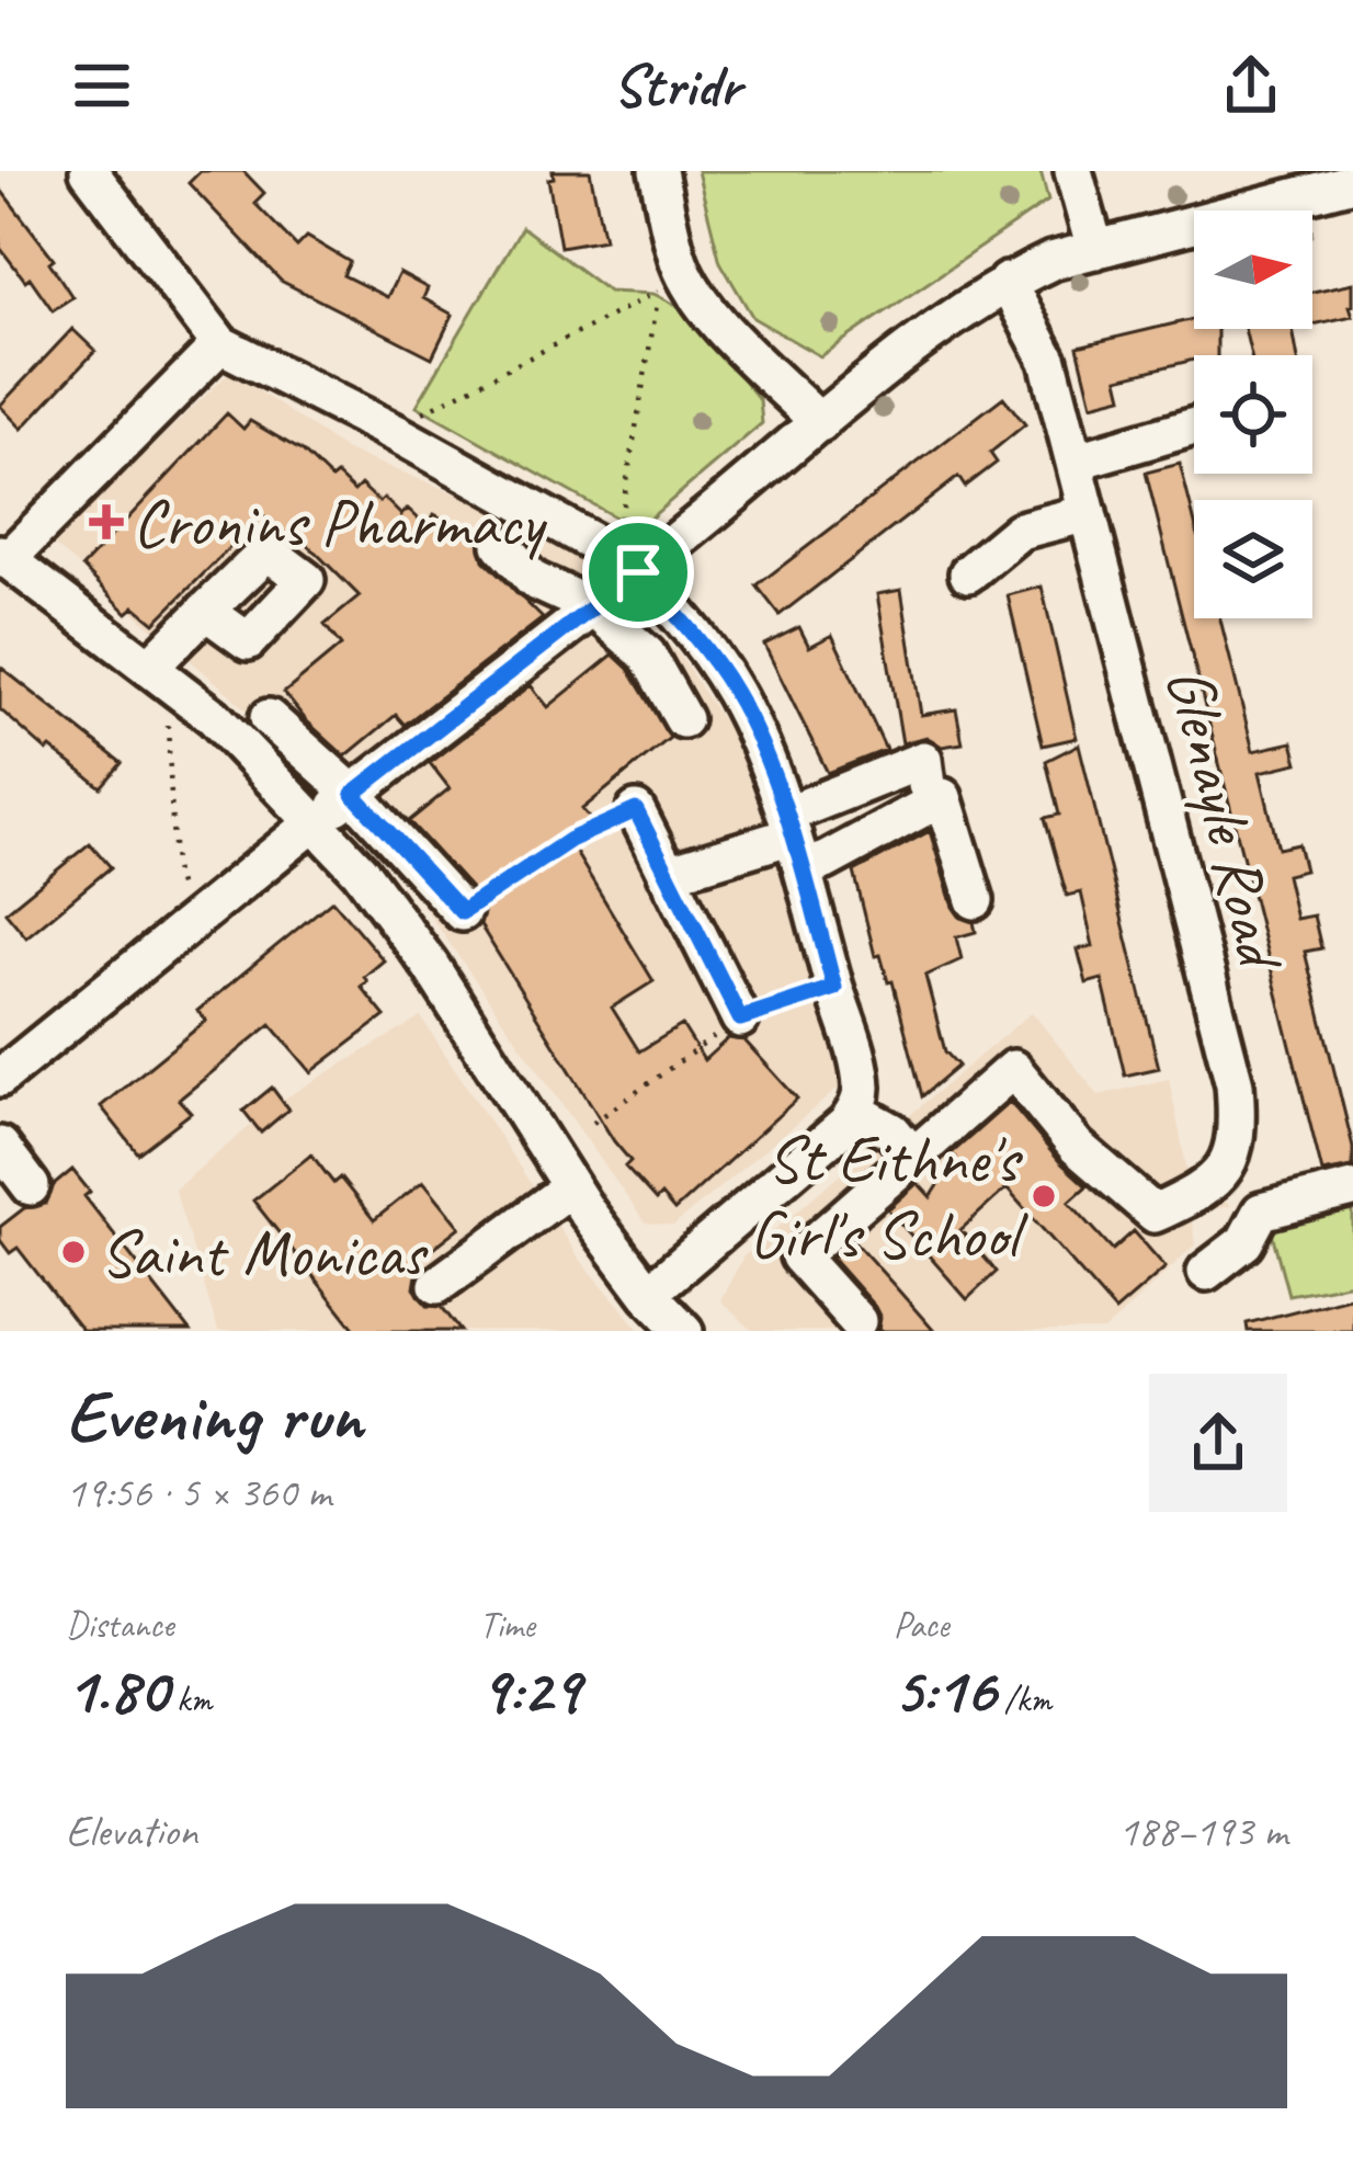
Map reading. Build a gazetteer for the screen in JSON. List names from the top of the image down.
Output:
{
  "streets": {
    "street": ["Glenayle Road"]
  },
  "places": {
    "health": ["Cronins Pharmacy"],
    "other": ["St Eithne's Girl's School", "Saint Monicas"]
  },
  "north": "right",
  "page": {
    "header": "Stridr",
    "heading": ["Evening run", "19:56 · 5 × 360 m"],
    "stats": [
      ["Distance", "1.80 km"],
      ["Time", "9:29"],
      ["Pace", "5:16 /km"]
    ],
    "chart": ["Elevation", "188–193 m"]
  }
}
